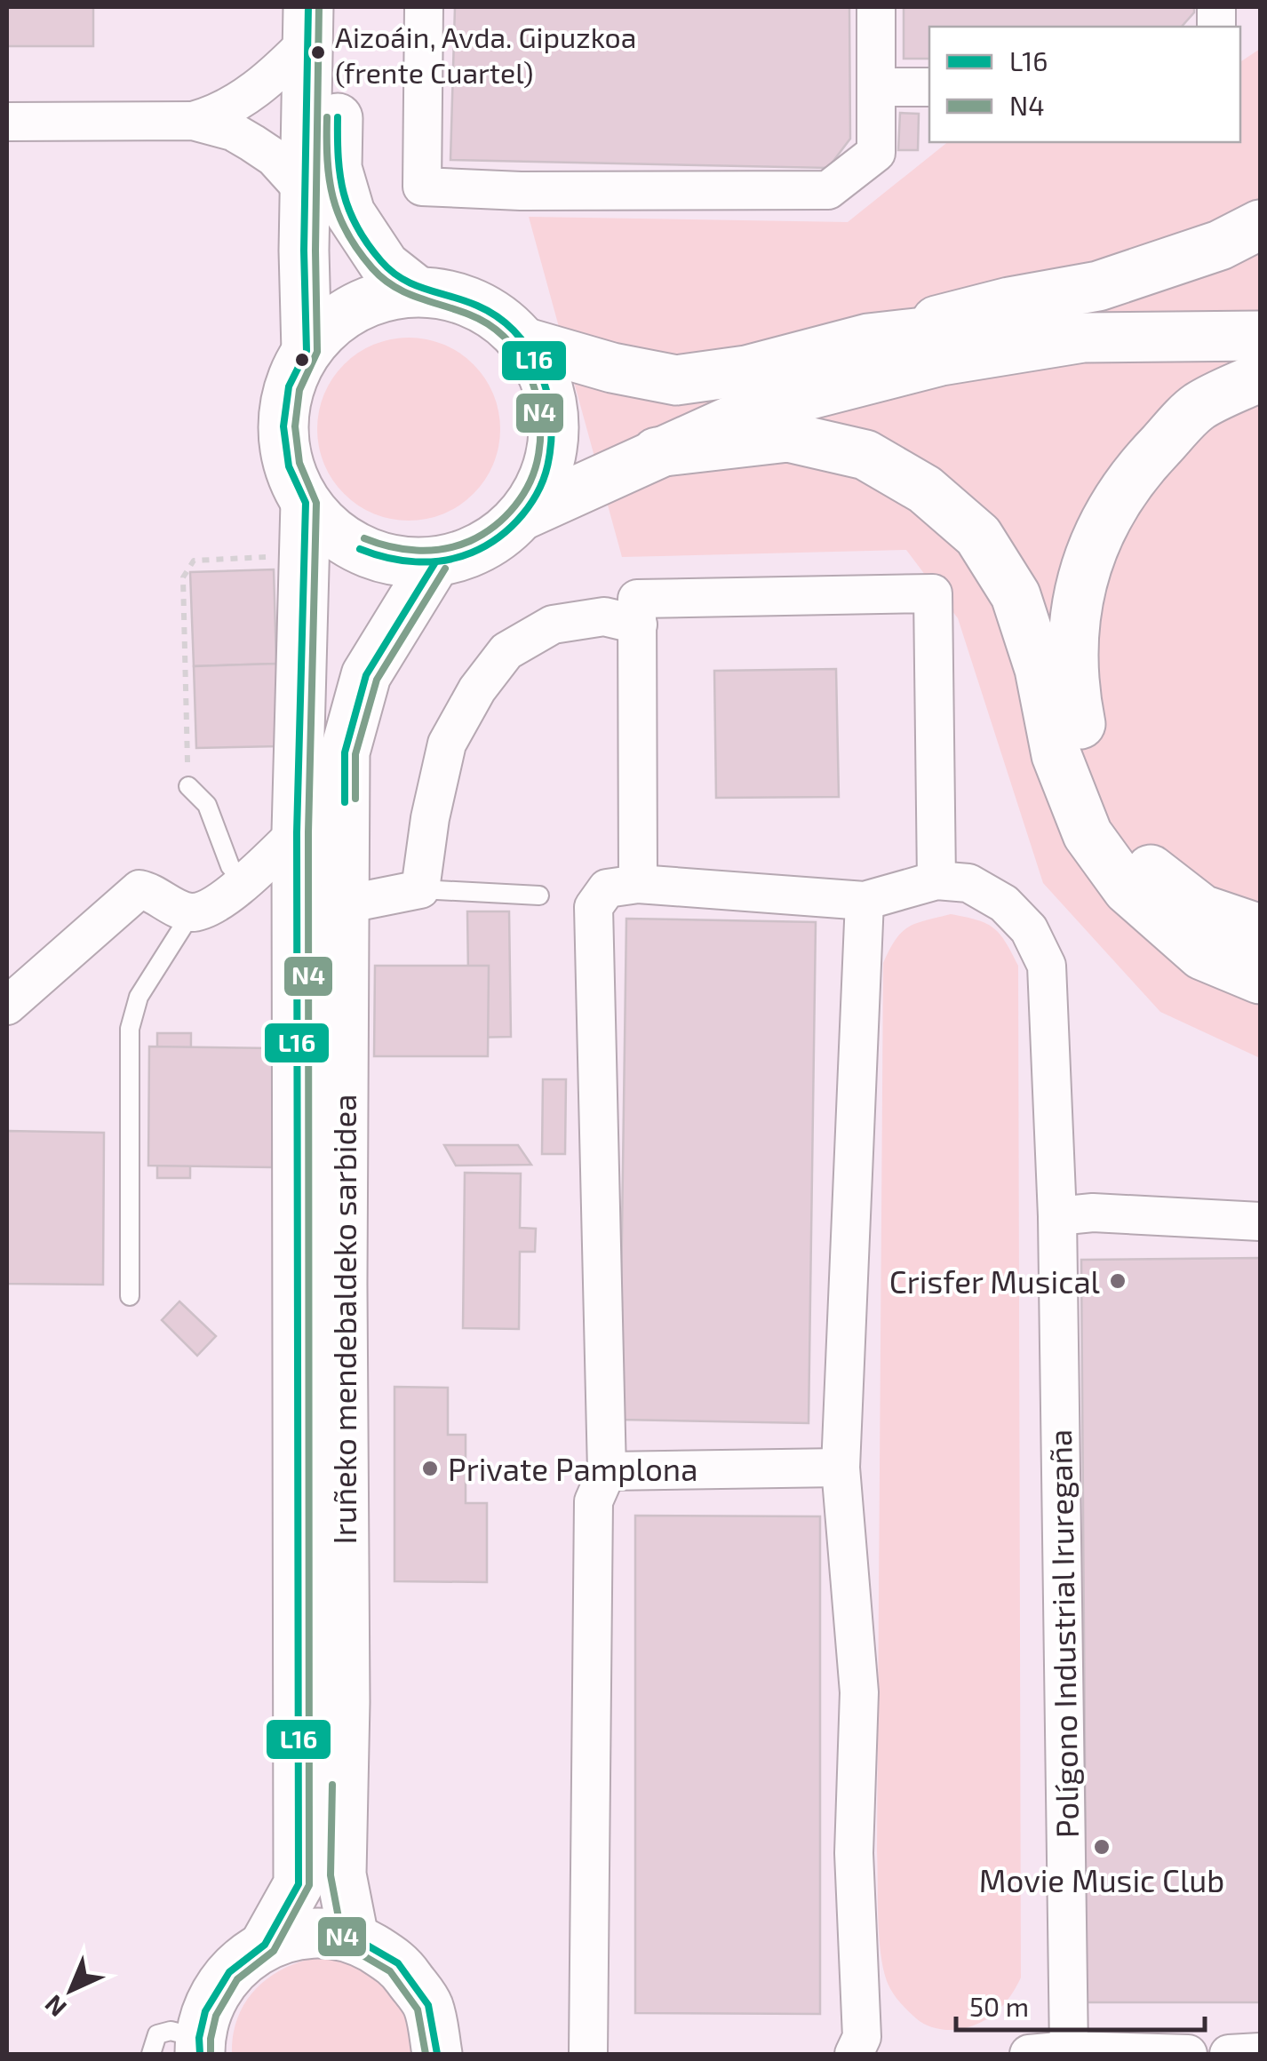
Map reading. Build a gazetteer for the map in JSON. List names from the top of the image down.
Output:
{
  "streets": {
    "main road": ["Iruñeko mendebaldeko sarbidea"],
    "street": ["Polígono Industrial Iruregaña"]
  },
  "places": [
    "Aizoáin, Avda. Gipuzkoa (frente Cuartel)",
    "Crisfer Musical",
    "Private Pamplona",
    "Movie Music Club"
  ],
  "lines": ["transit line L16", "transit line N4"],
  "legend": ["L16", "N4"],
  "scale_bar": "50 m",
  "north": "bottom left"
}
